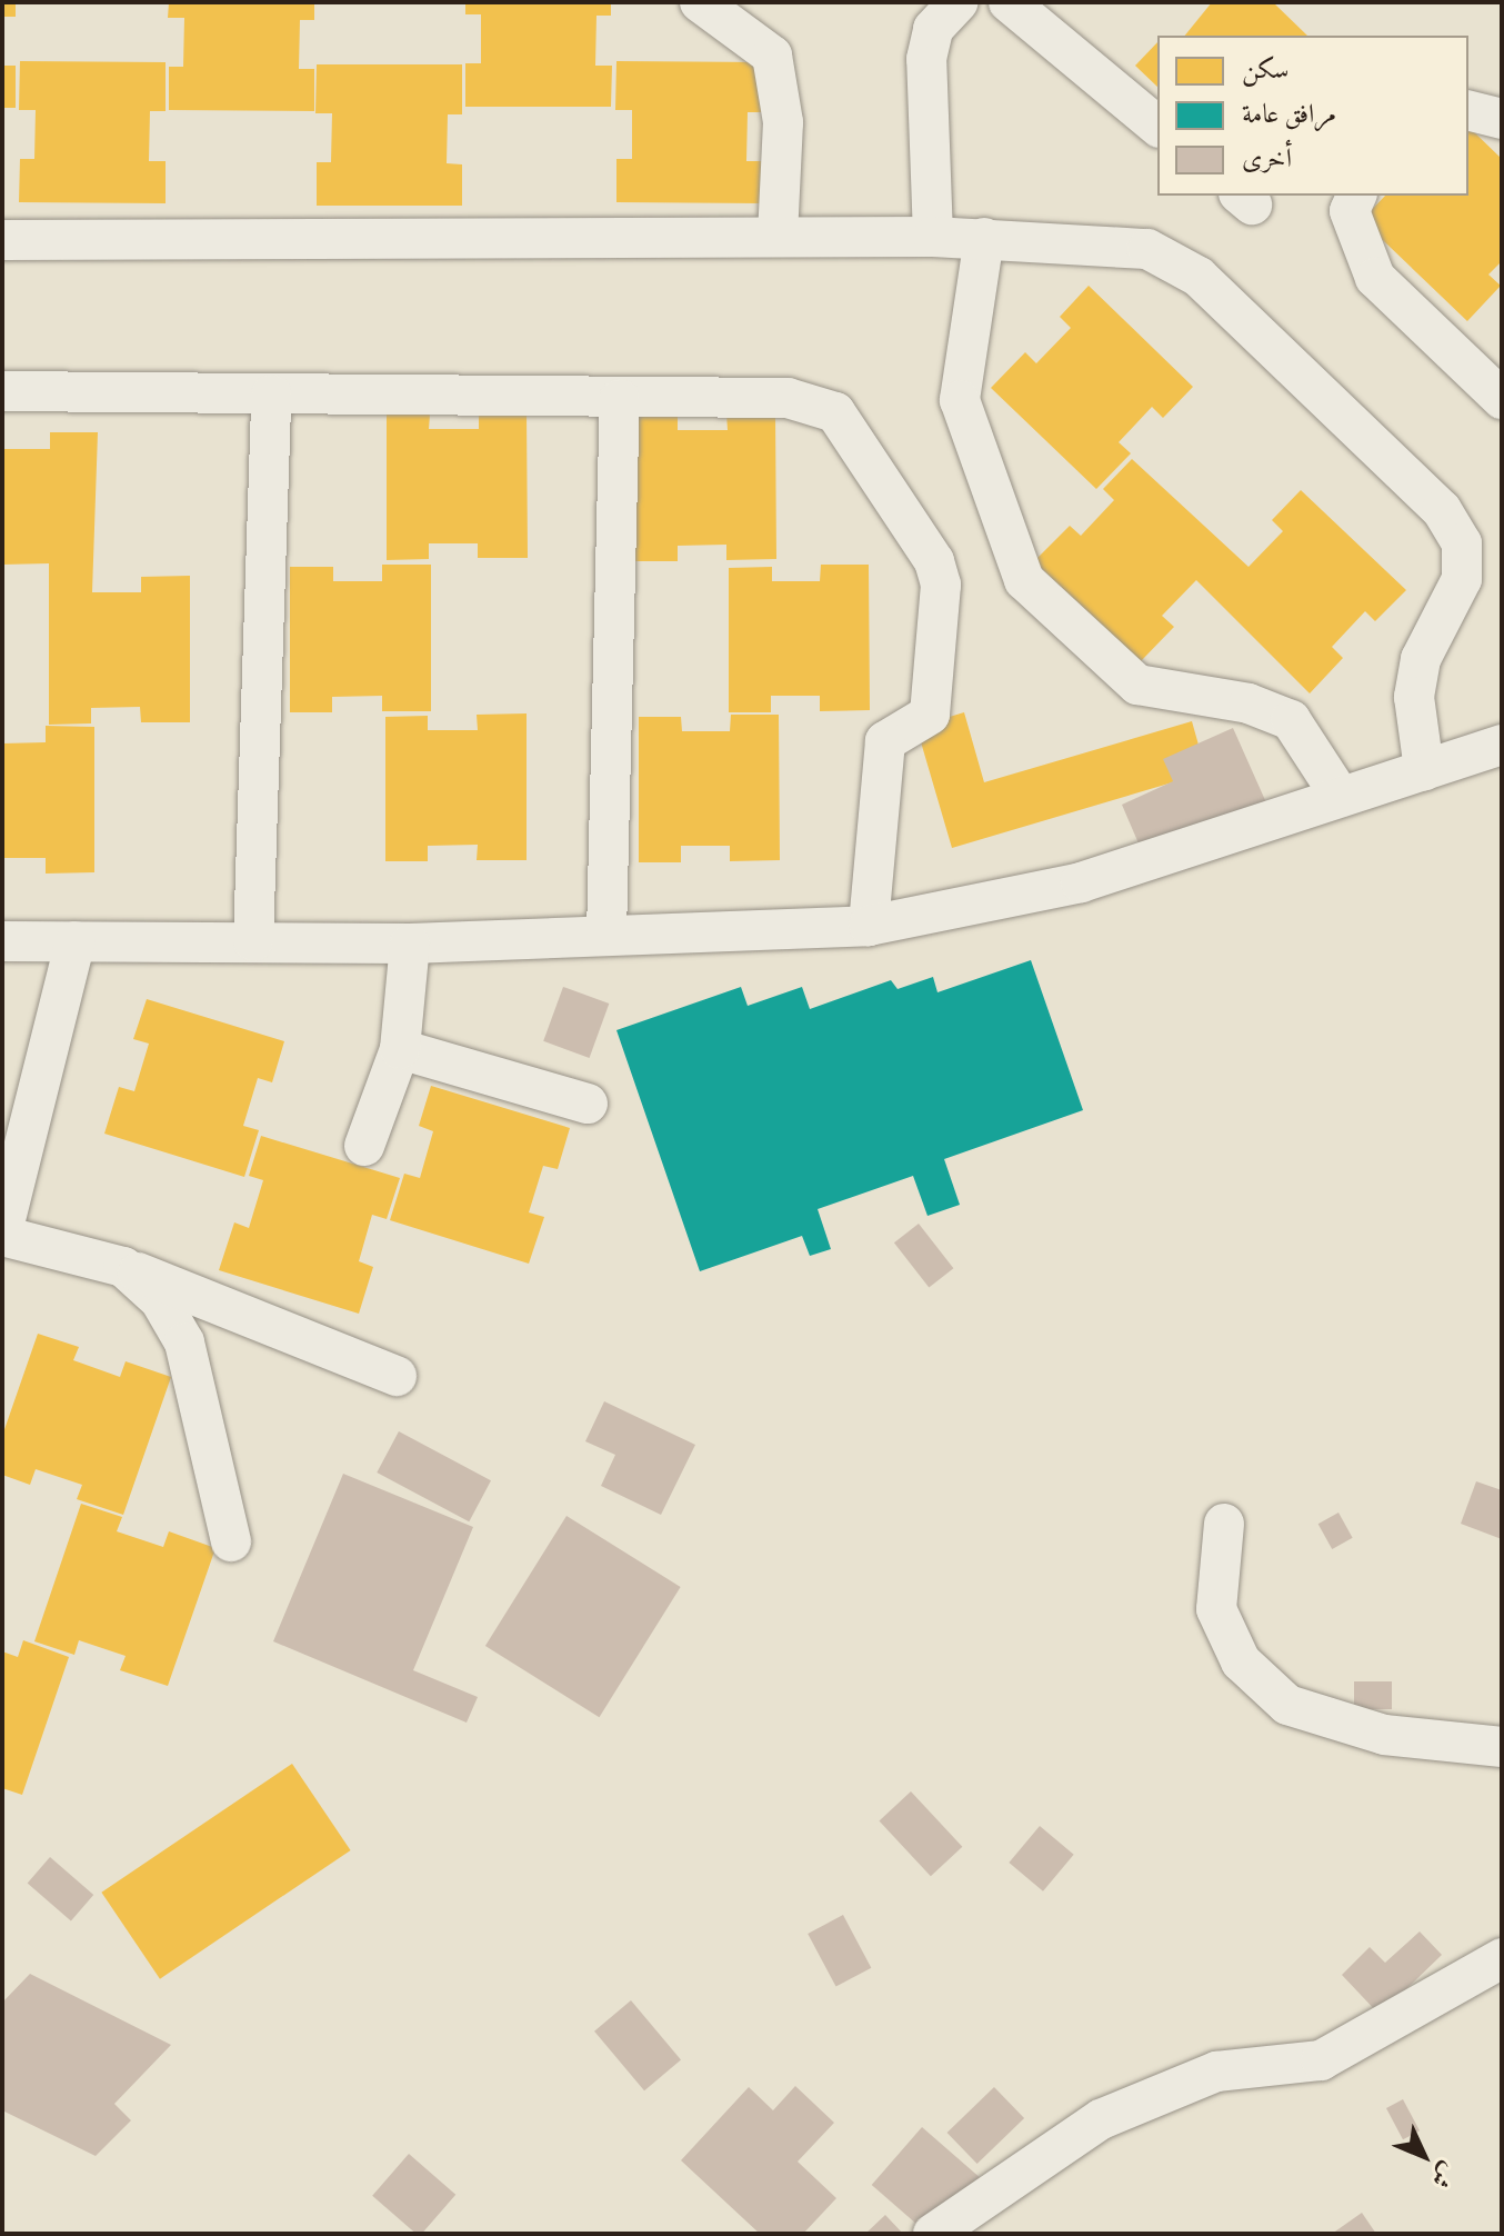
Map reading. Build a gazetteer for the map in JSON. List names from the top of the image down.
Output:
{
  "legend": ["سكن", "مرافق عامة", "أخرى"],
  "north": "bottom right"
}
